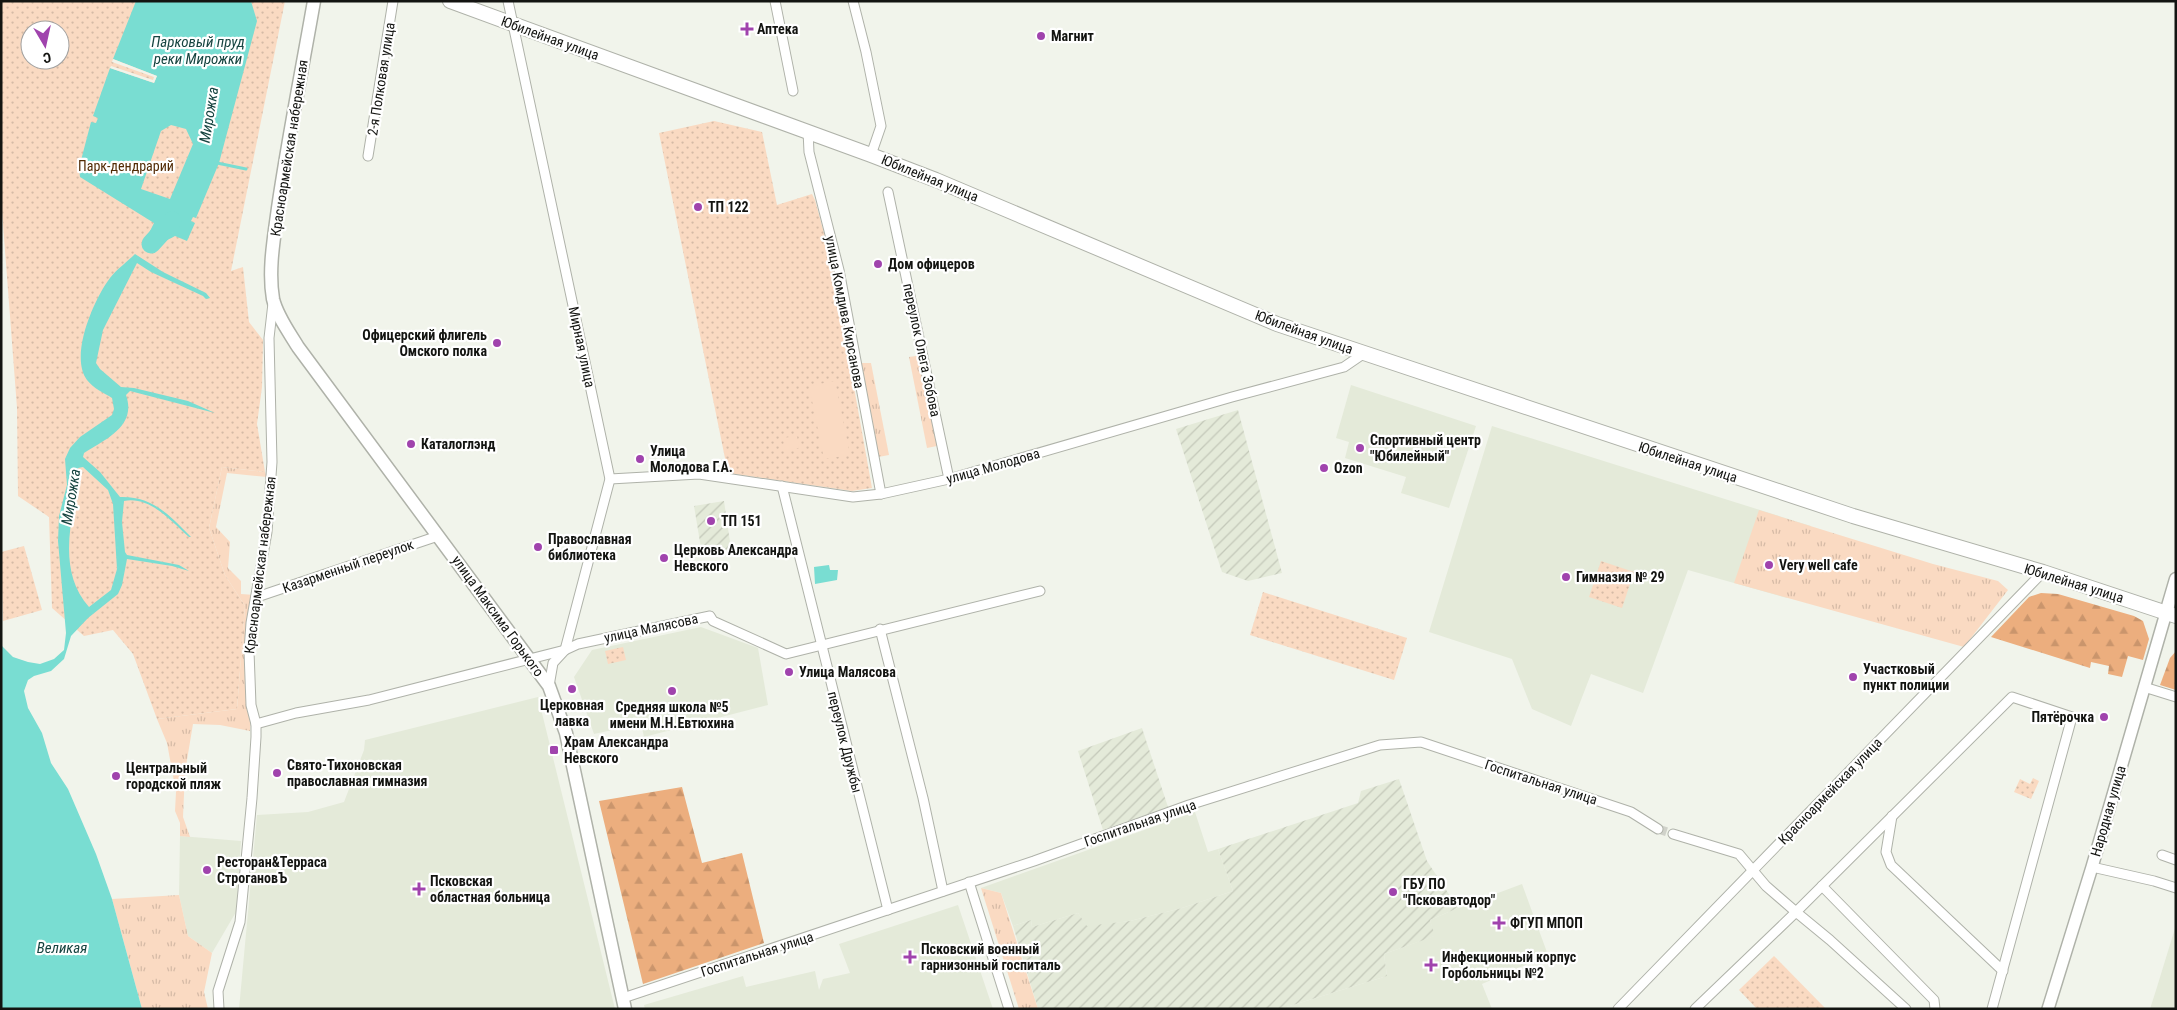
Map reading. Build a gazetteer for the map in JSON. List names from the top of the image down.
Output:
{
  "streets": {
    "main road": ["Юбилейная улица", "Красноармейская набережная", "улица Максима Горького"],
    "street": [
      "2-я Полковая улица",
      "улица Комдива Кирсанова",
      "Мирная улица",
      "переулок Олега Зобова",
      "улица Молодова",
      "Казарменный переулок",
      "улица Малясова",
      "переулок Дружбы",
      "Госпитальная улица",
      "Красноармейская улица",
      "Народная улица"
    ]
  },
  "crossings": [
    ["Юбилейная улица", "улица Комдива Кирсанова"],
    ["Юбилейная улица", "Мирная улица"],
    ["Юбилейная улица", "улица Молодова"],
    ["Юбилейная улица", "Красноармейская улица"],
    ["Юбилейная улица", "Народная улица"],
    ["Красноармейская набережная", "Казарменный переулок"],
    ["Красноармейская набережная", "улица Максима Горького"],
    ["Красноармейская набережная", "улица Малясова"],
    ["улица Комдива Кирсанова", "улица Молодова"],
    ["Мирная улица", "улица Молодова"],
    ["Мирная улица", "улица Максима Горького"],
    ["Мирная улица", "улица Малясова"],
    ["переулок Олега Зобова", "улица Молодова"],
    ["улица Молодова", "переулок Дружбы"],
    ["Казарменный переулок", "улица Максима Горького"],
    ["улица Максима Горького", "улица Малясова"],
    ["улица Максима Горького", "Госпитальная улица"],
    ["улица Малясова", "переулок Дружбы"],
    ["переулок Дружбы", "Госпитальная улица"]
  ],
  "water": ["Парковый пруд реки Мирожки", "Мирожка", "Великая"],
  "parks": ["Парк-дендрарий"],
  "places": {
    "health": [
      "Аптека",
      "Псковская областная больница",
      "ФГУП МПОП",
      "Псковский военный гарнизонный госпиталь",
      "Инфекционный корпус Горбольницы №2"
    ],
    "other": [
      "Магнит",
      "ТП 122",
      "Дом офицеров",
      "Офицерский флигель Омского полка",
      "Каталоглэнд",
      "Спортивный центр \"Юбилейный\"",
      "Улица Молодова Г.А.",
      "Ozon",
      "ТП 151",
      "Православная библиотека",
      "Церковь Александра Невского",
      "Very well cafe",
      "Гимназия № 29",
      "Улица Малясова",
      "Участковый пункт полиции",
      "Церковная лавка",
      "Средняя школа №5 имени М.Н.Евтюхина",
      "Пятёрочка",
      "Свято-Тихоновская православная гимназия",
      "Центральный городской пляж",
      "Ресторан&Терраса СтрогановЪ",
      "ГБУ ПО \"Псковавтодор\""
    ],
    "transit": ["Храм Александра Невского"]
  },
  "north": "bottom"
}
